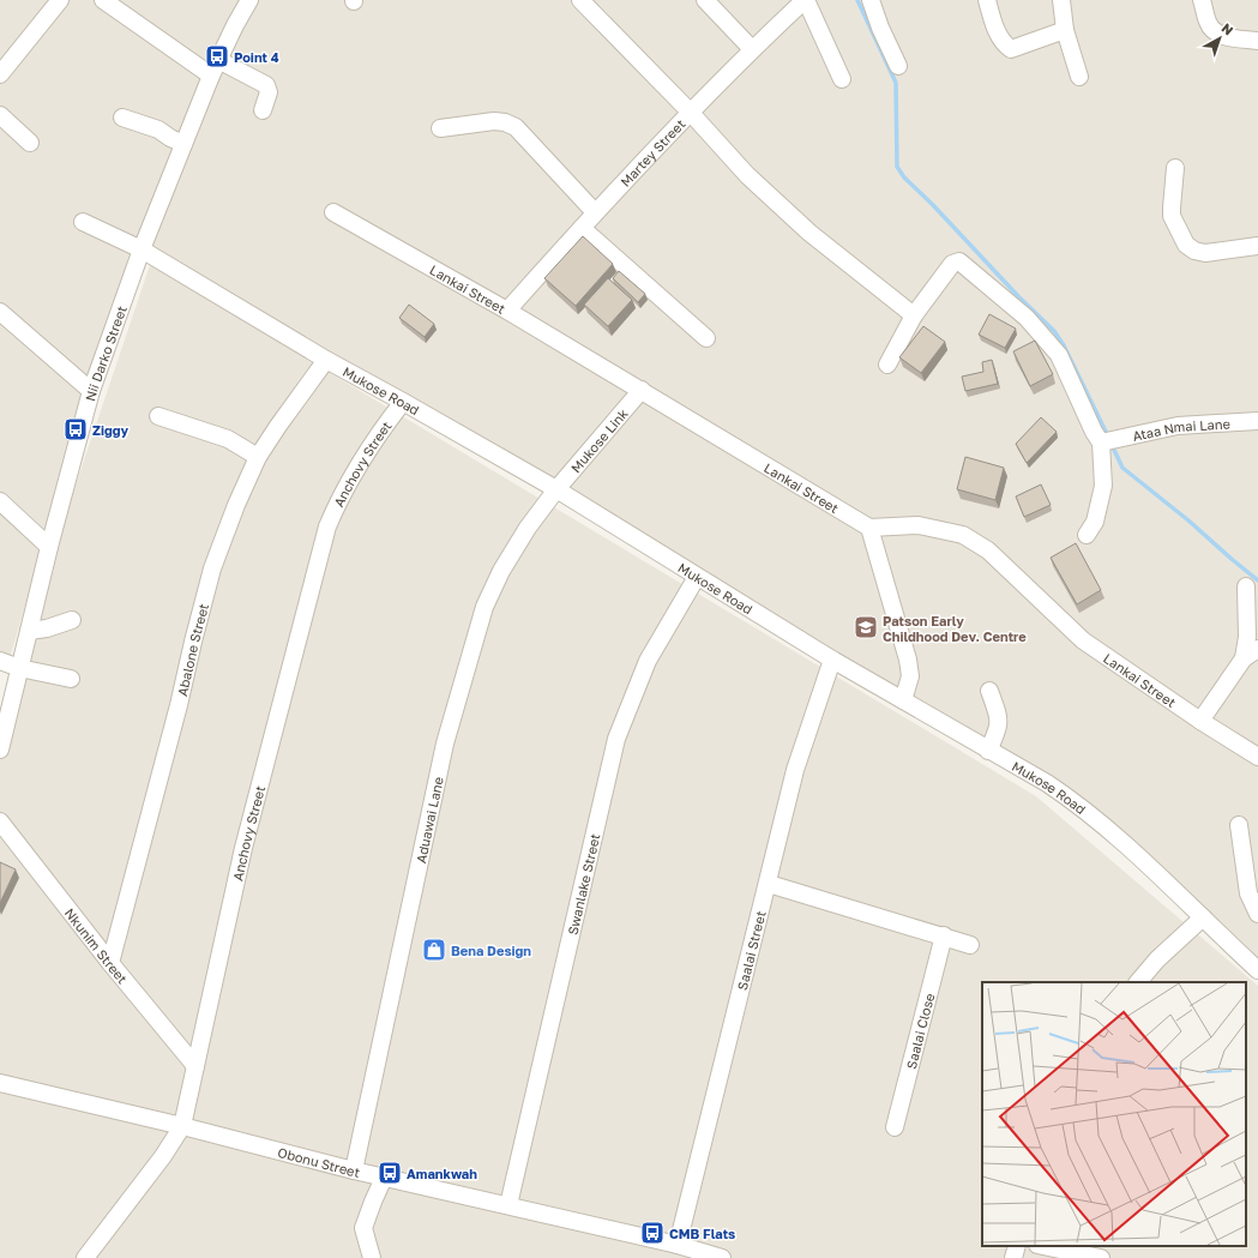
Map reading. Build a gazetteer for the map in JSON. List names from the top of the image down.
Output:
{
  "streets": {
    "street": [
      "Martey Street",
      "Lankai Street",
      "Nii Darko Street",
      "Mukose Road",
      "Ataa Nmai Lane",
      "Mukose Link",
      "Anchovy Street",
      "Abalone Street",
      "Aduawai Lane",
      "Swanlake Street",
      "Nkunim Street",
      "Saalai Street",
      "Saalai Close",
      "Obonu Street"
    ]
  },
  "crossings": [
    ["Martey Street", "Lankai Street"],
    ["Lankai Street", "Mukose Link"],
    ["Nii Darko Street", "Mukose Road"],
    ["Mukose Road", "Mukose Link"],
    ["Mukose Road", "Anchovy Street"],
    ["Mukose Road", "Abalone Street"],
    ["Mukose Road", "Aduawai Lane"],
    ["Mukose Road", "Swanlake Street"],
    ["Mukose Road", "Saalai Street"],
    ["Mukose Link", "Aduawai Lane"],
    ["Anchovy Street", "Nkunim Street"],
    ["Anchovy Street", "Obonu Street"],
    ["Abalone Street", "Nkunim Street"],
    ["Aduawai Lane", "Obonu Street"],
    ["Swanlake Street", "Obonu Street"],
    ["Saalai Street", "Obonu Street"]
  ],
  "places": {
    "bus stop": [
      "Point 4",
      "Ziggy",
      "Amankwah",
      "CMB Flats"
    ],
    "school or university": ["Patson Early Childhood Dev. Centre"],
    "shop": ["Bena Design"]
  },
  "north": "top right"
}
